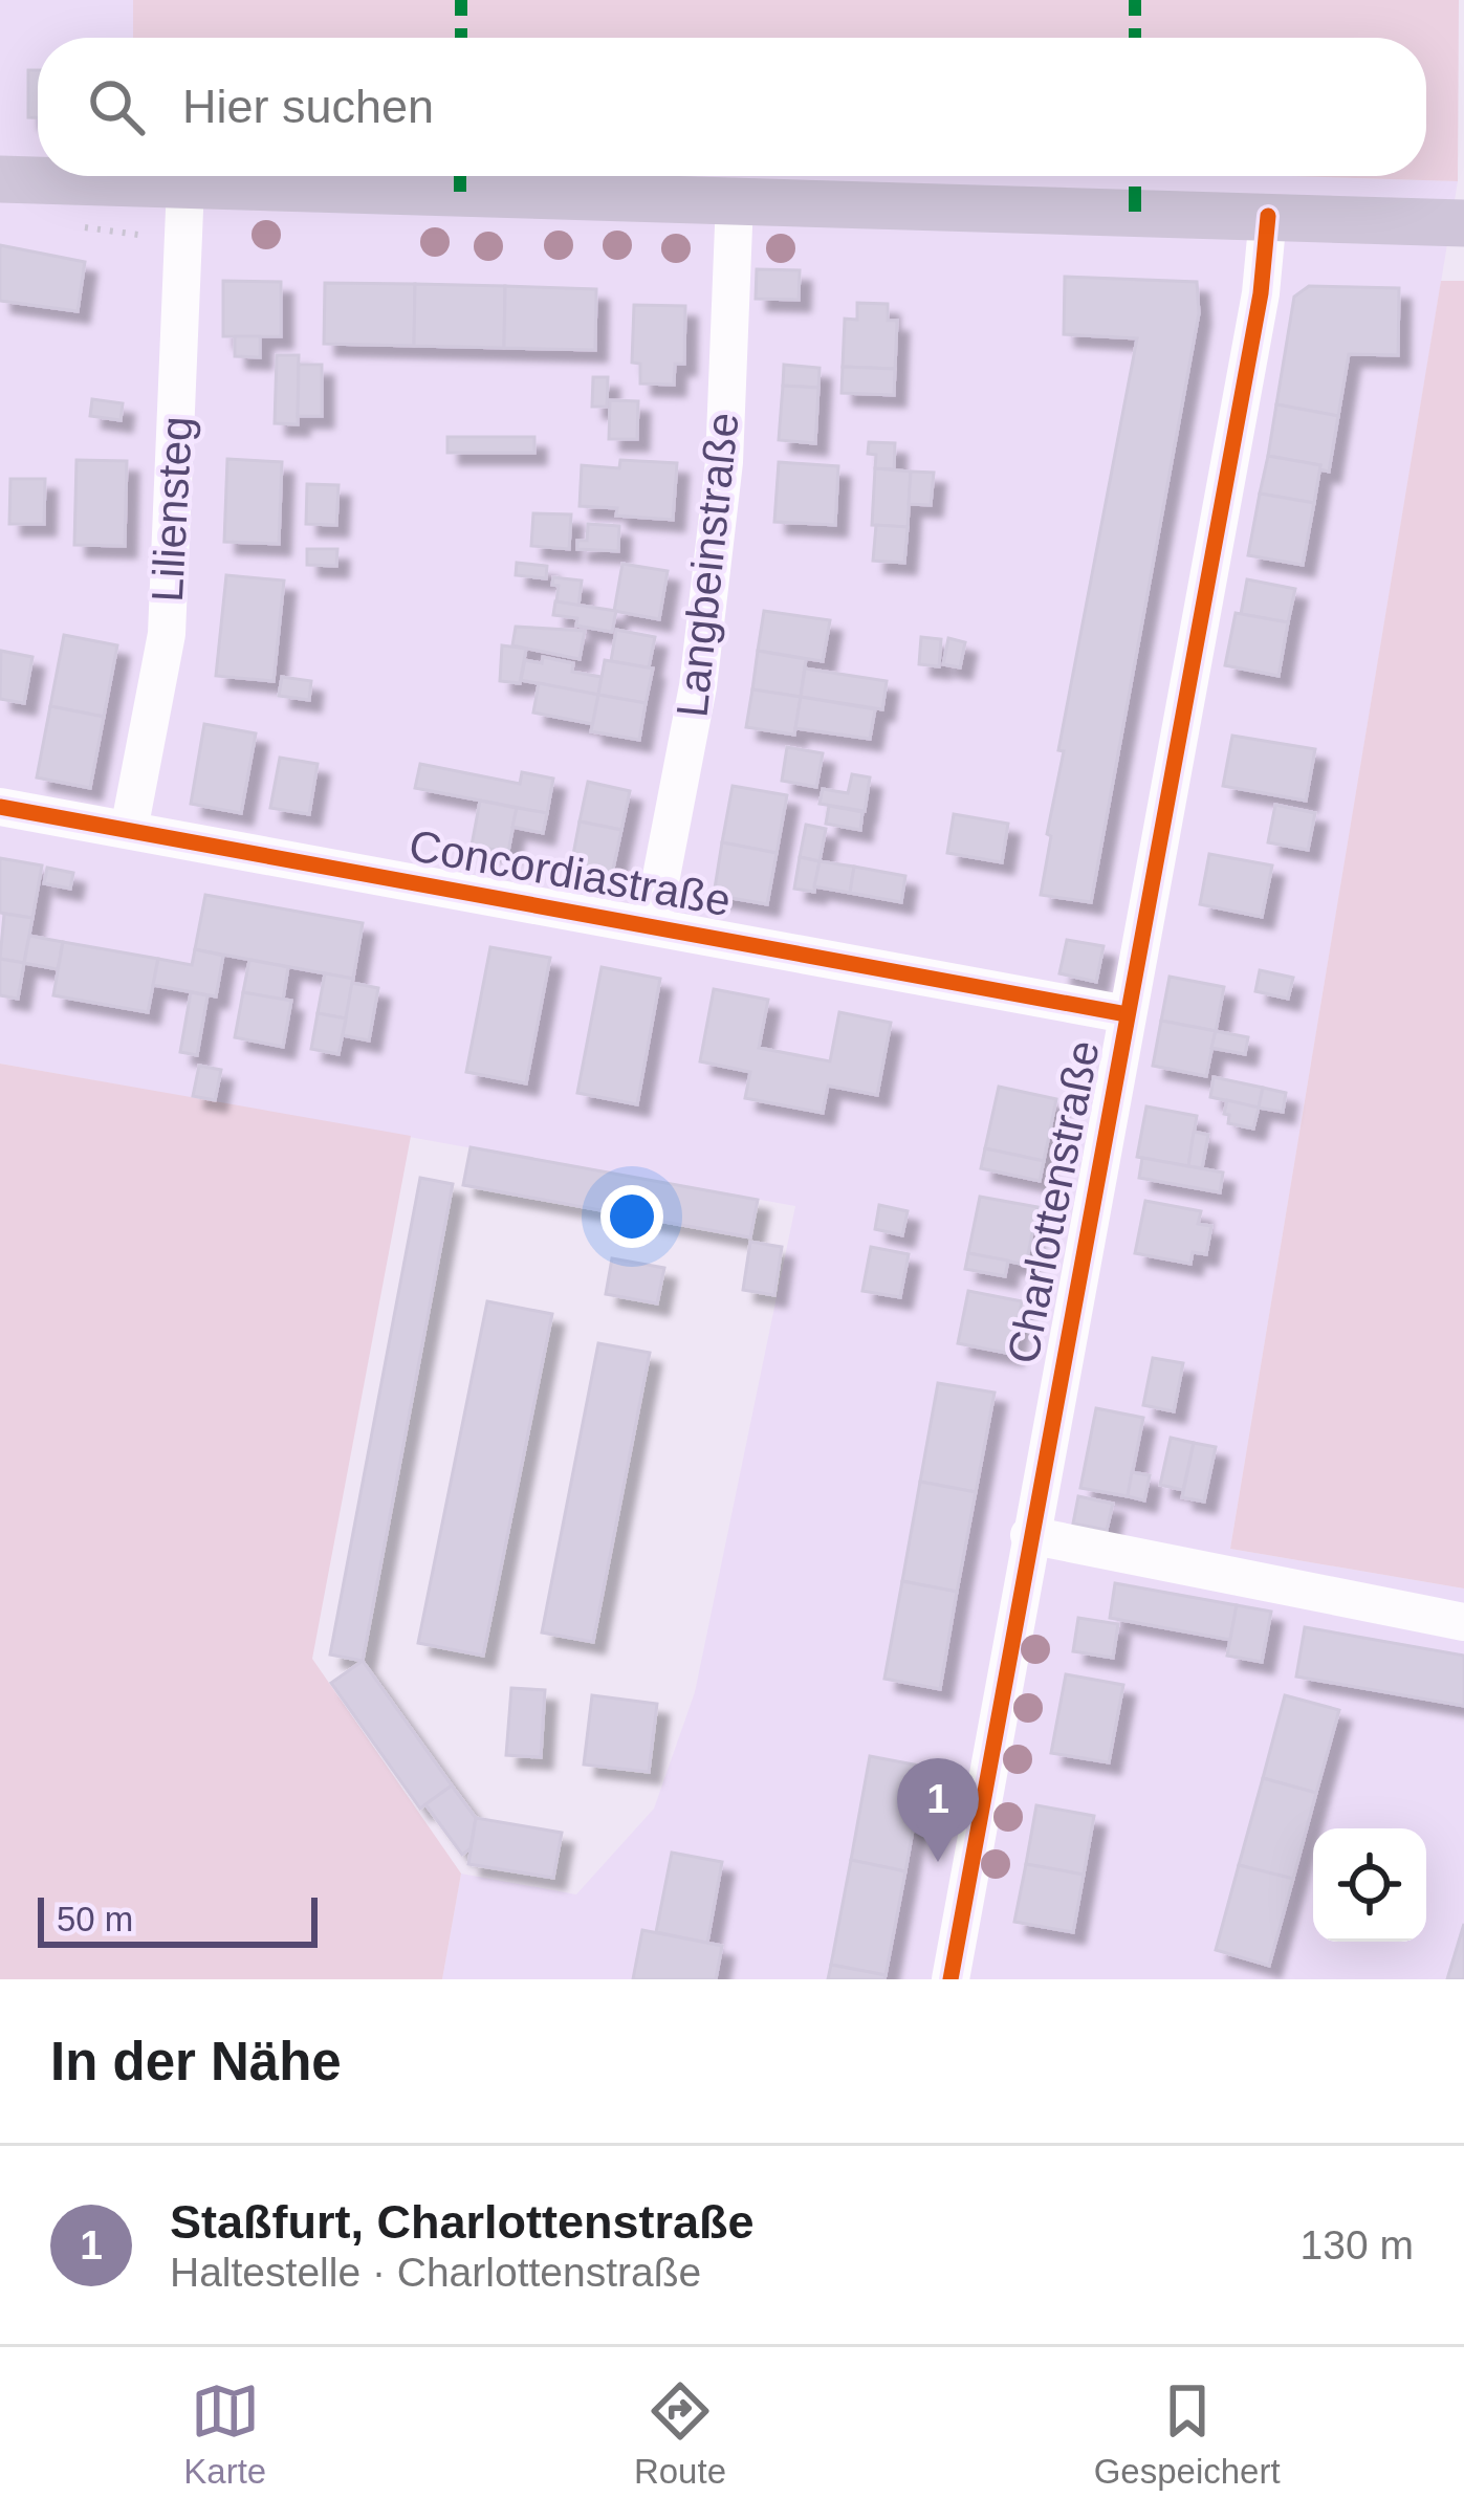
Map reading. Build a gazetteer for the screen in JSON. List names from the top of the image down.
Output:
{
  "streets": {
    "street": [
      "Liliensteg",
      "Langbeinstraße",
      "Concordiastraße",
      "Charlottenstraße"
    ]
  },
  "crossings": [
    ["Liliensteg", "Concordiastraße"],
    ["Langbeinstraße", "Concordiastraße"],
    ["Concordiastraße", "Charlottenstraße"]
  ],
  "scale_bar": "50 m",
  "page": {
    "search": "Hier suchen",
    "pins": "1",
    "scale": "50 m",
    "heading": "In der Nähe",
    "list": [
      {
        "mark": "1",
        "name": "Staßfurt, Charlottenstraße",
        "note": "Haltestelle · Charlottenstraße",
        "value": "130 m"
      }
    ],
    "nav": ["Karte", "Route", "Gespeichert"]
  }
}
